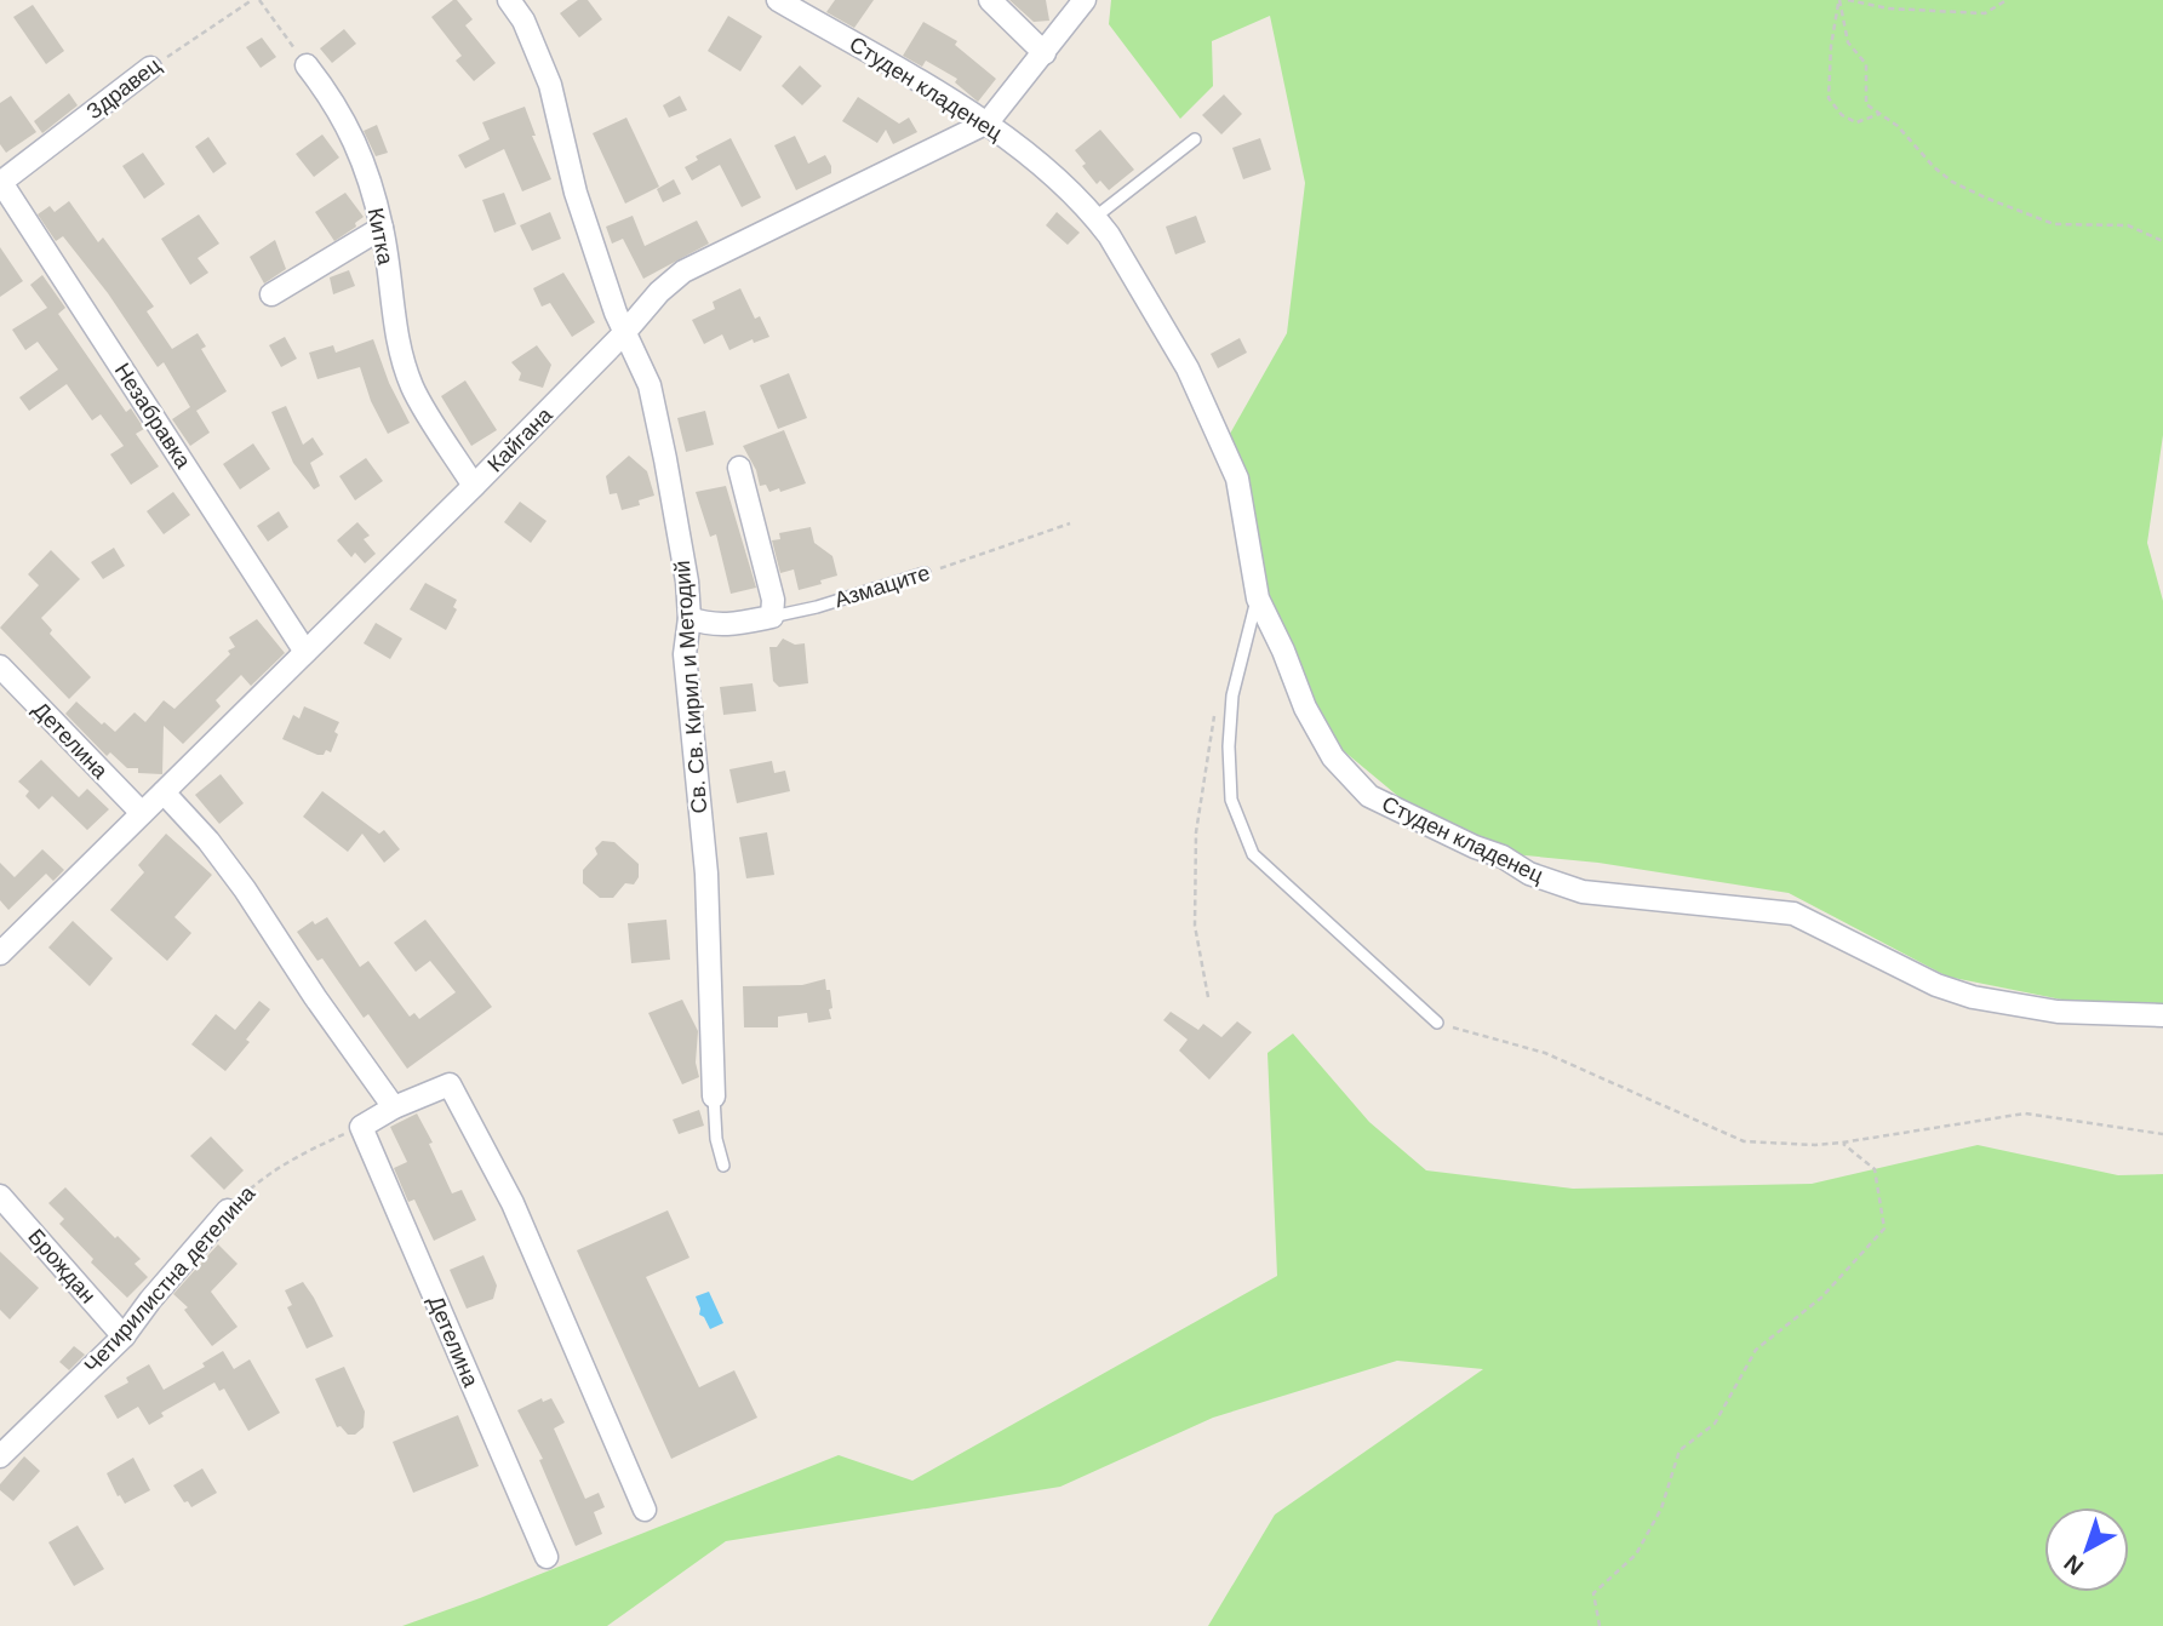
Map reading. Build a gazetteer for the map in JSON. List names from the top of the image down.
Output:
{
  "streets": {
    "street": [
      "Здравец",
      "Студен кладенец",
      "Китка",
      "Незабравка",
      "Кайгана",
      "Азмаците",
      "Св. Св. Кирил и Методий",
      "Детелина",
      "Брождан",
      "Четирилистна детелина"
    ]
  },
  "crossings": [
    ["Здравец", "Незабравка"],
    ["Студен кладенец", "Кайгана"],
    ["Китка", "Кайгана"],
    ["Незабравка", "Кайгана"],
    ["Кайгана", "Св. Св. Кирил и Методий"],
    ["Кайгана", "Детелина"],
    ["Азмаците", "Св. Св. Кирил и Методий"],
    ["Детелина", "Четирилистна детелина"],
    ["Брождан", "Четирилистна детелина"]
  ],
  "north": "bottom left"
}
